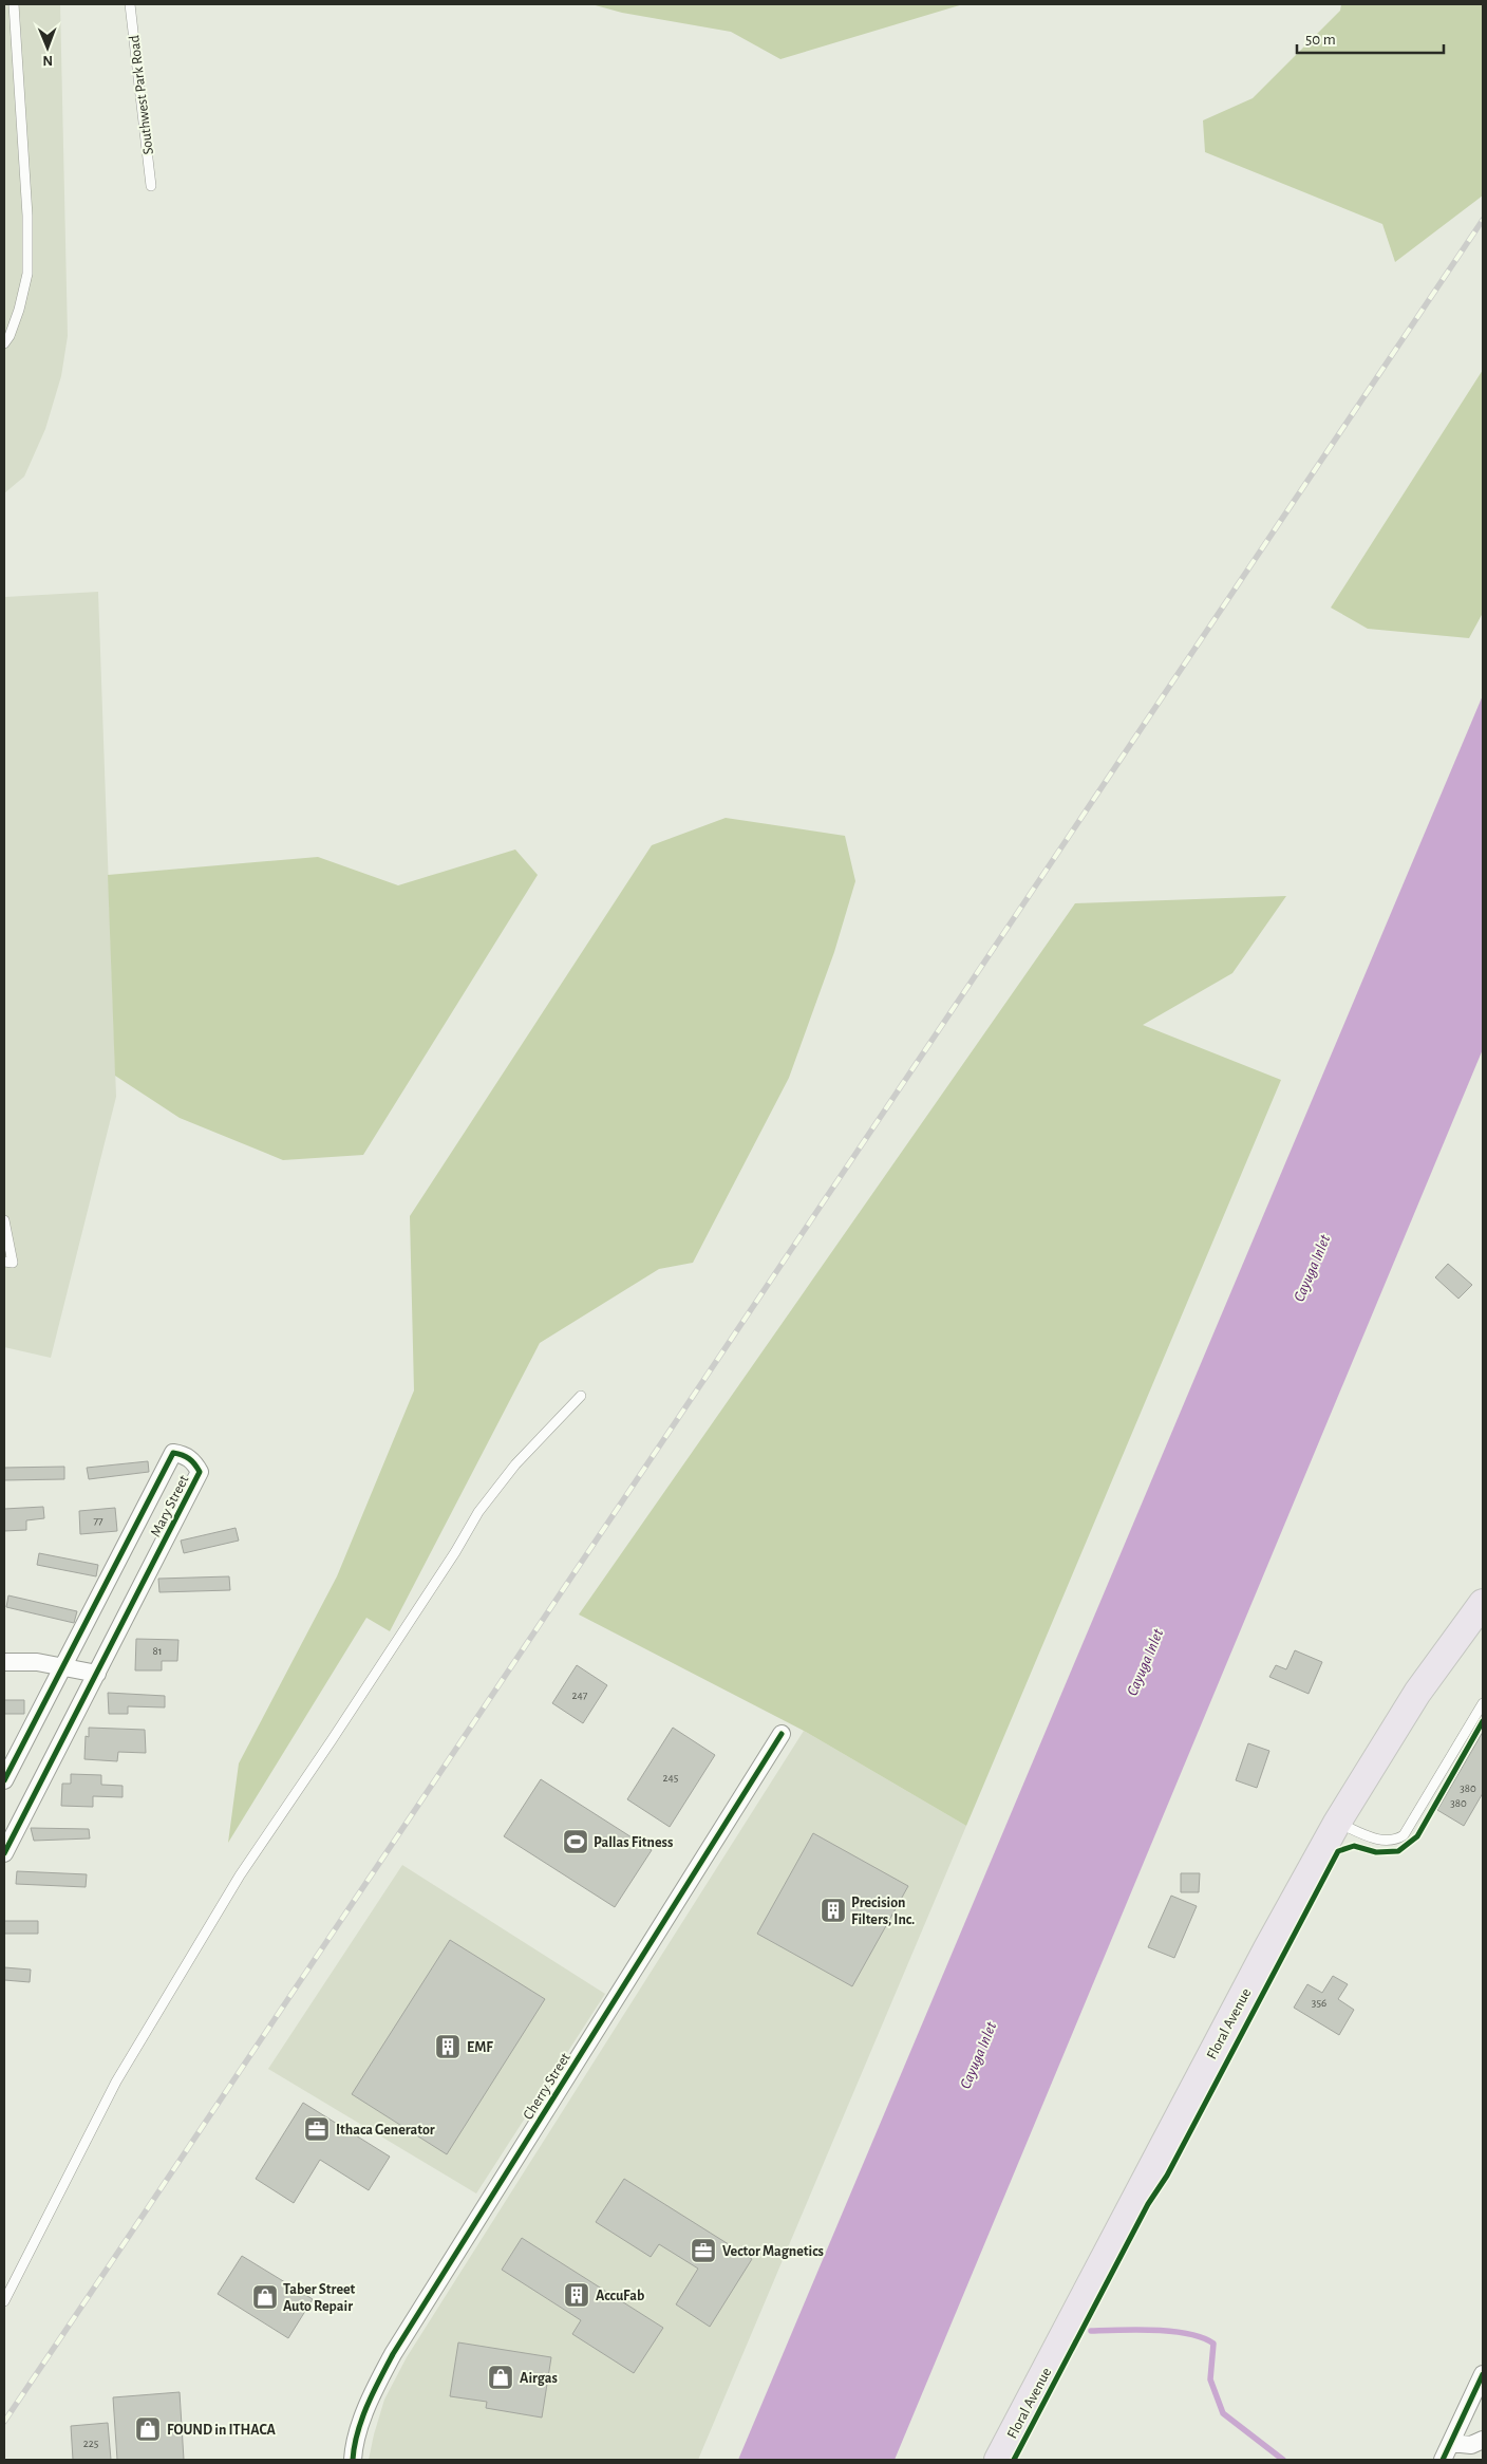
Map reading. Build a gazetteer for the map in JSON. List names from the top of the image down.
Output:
{
  "streets": {
    "main road": ["Floral Avenue"],
    "street": ["Mary Street", "Cherry Street"],
    "lane": ["Southwest Park Road"]
  },
  "water": ["Cayuga Inlet"],
  "places": {
    "sports": ["Pallas Fitness"],
    "building": ["Precision Filters, Inc.", "EMF", "AccuFab"],
    "office": ["Ithaca Generator", "Vector Magnetics"],
    "shop": ["Taber Street Auto Repair", "Airgas", "FOUND in ITHACA"]
  },
  "house_numbers": [
    "77",
    "81",
    "247",
    "245",
    "380",
    "380",
    "356",
    "225"
  ],
  "scale_bar": "50 m",
  "north": "bottom"
}
